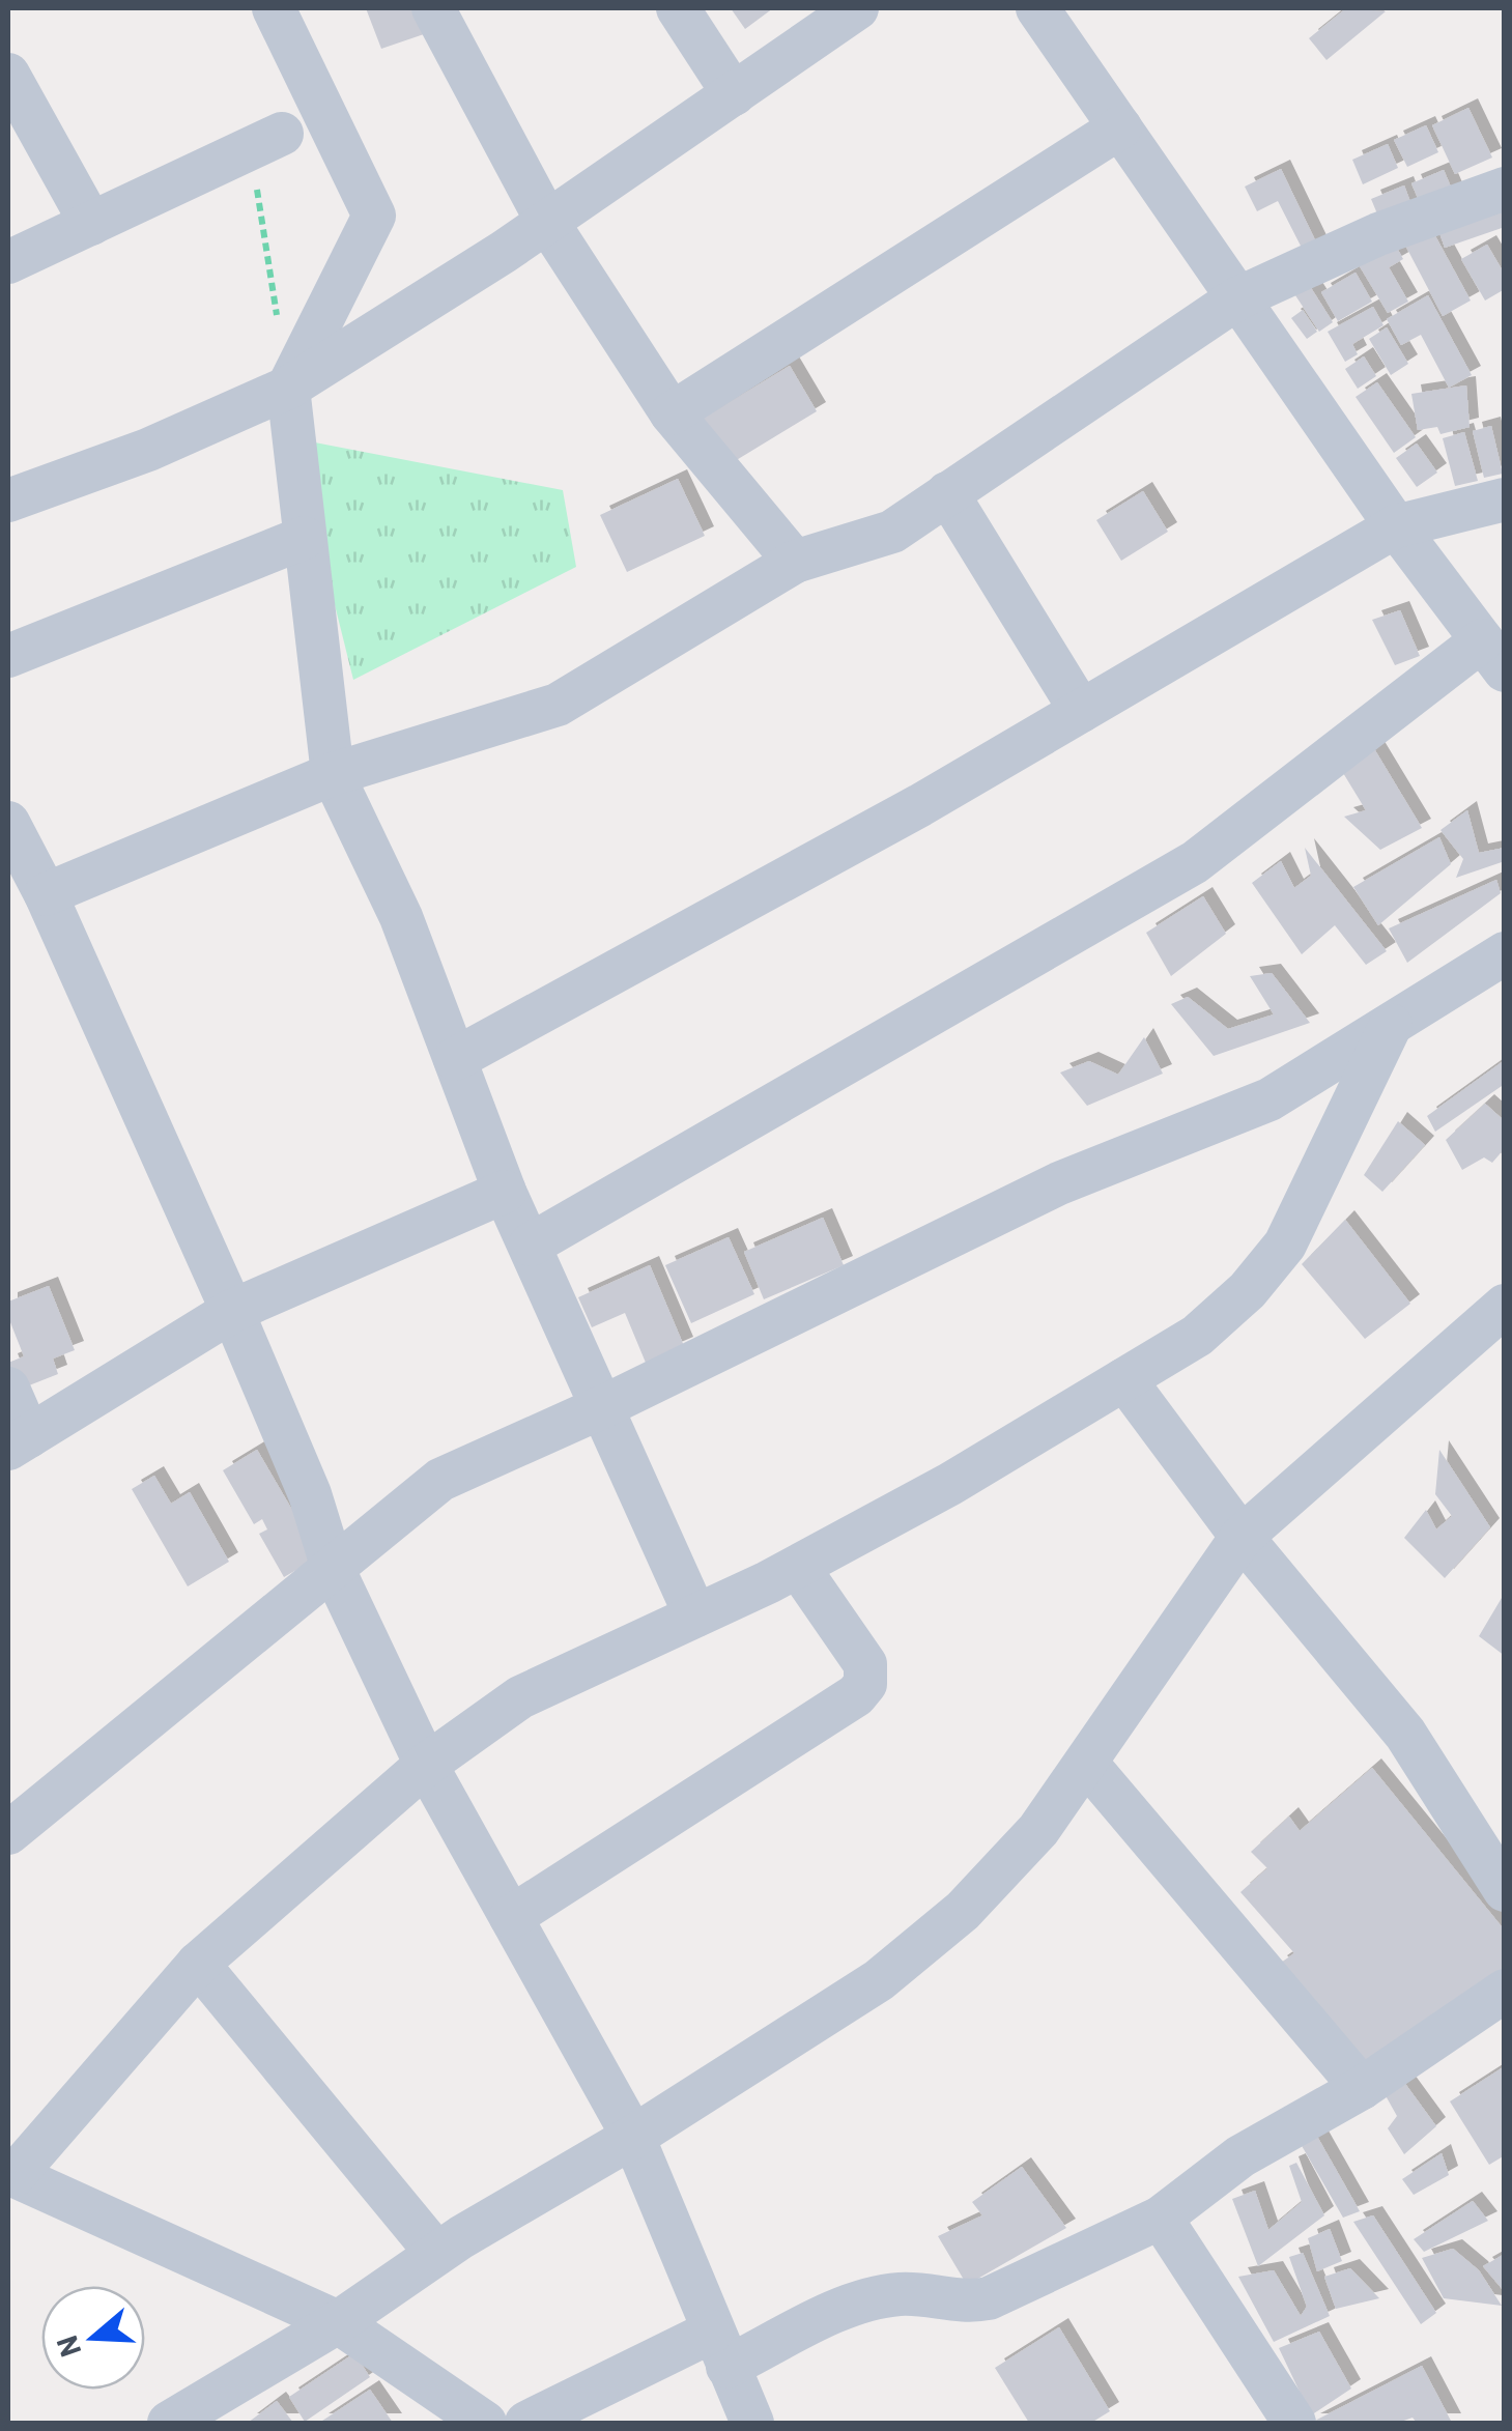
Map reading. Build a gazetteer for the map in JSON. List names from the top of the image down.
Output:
{
  "north": "left"
}
